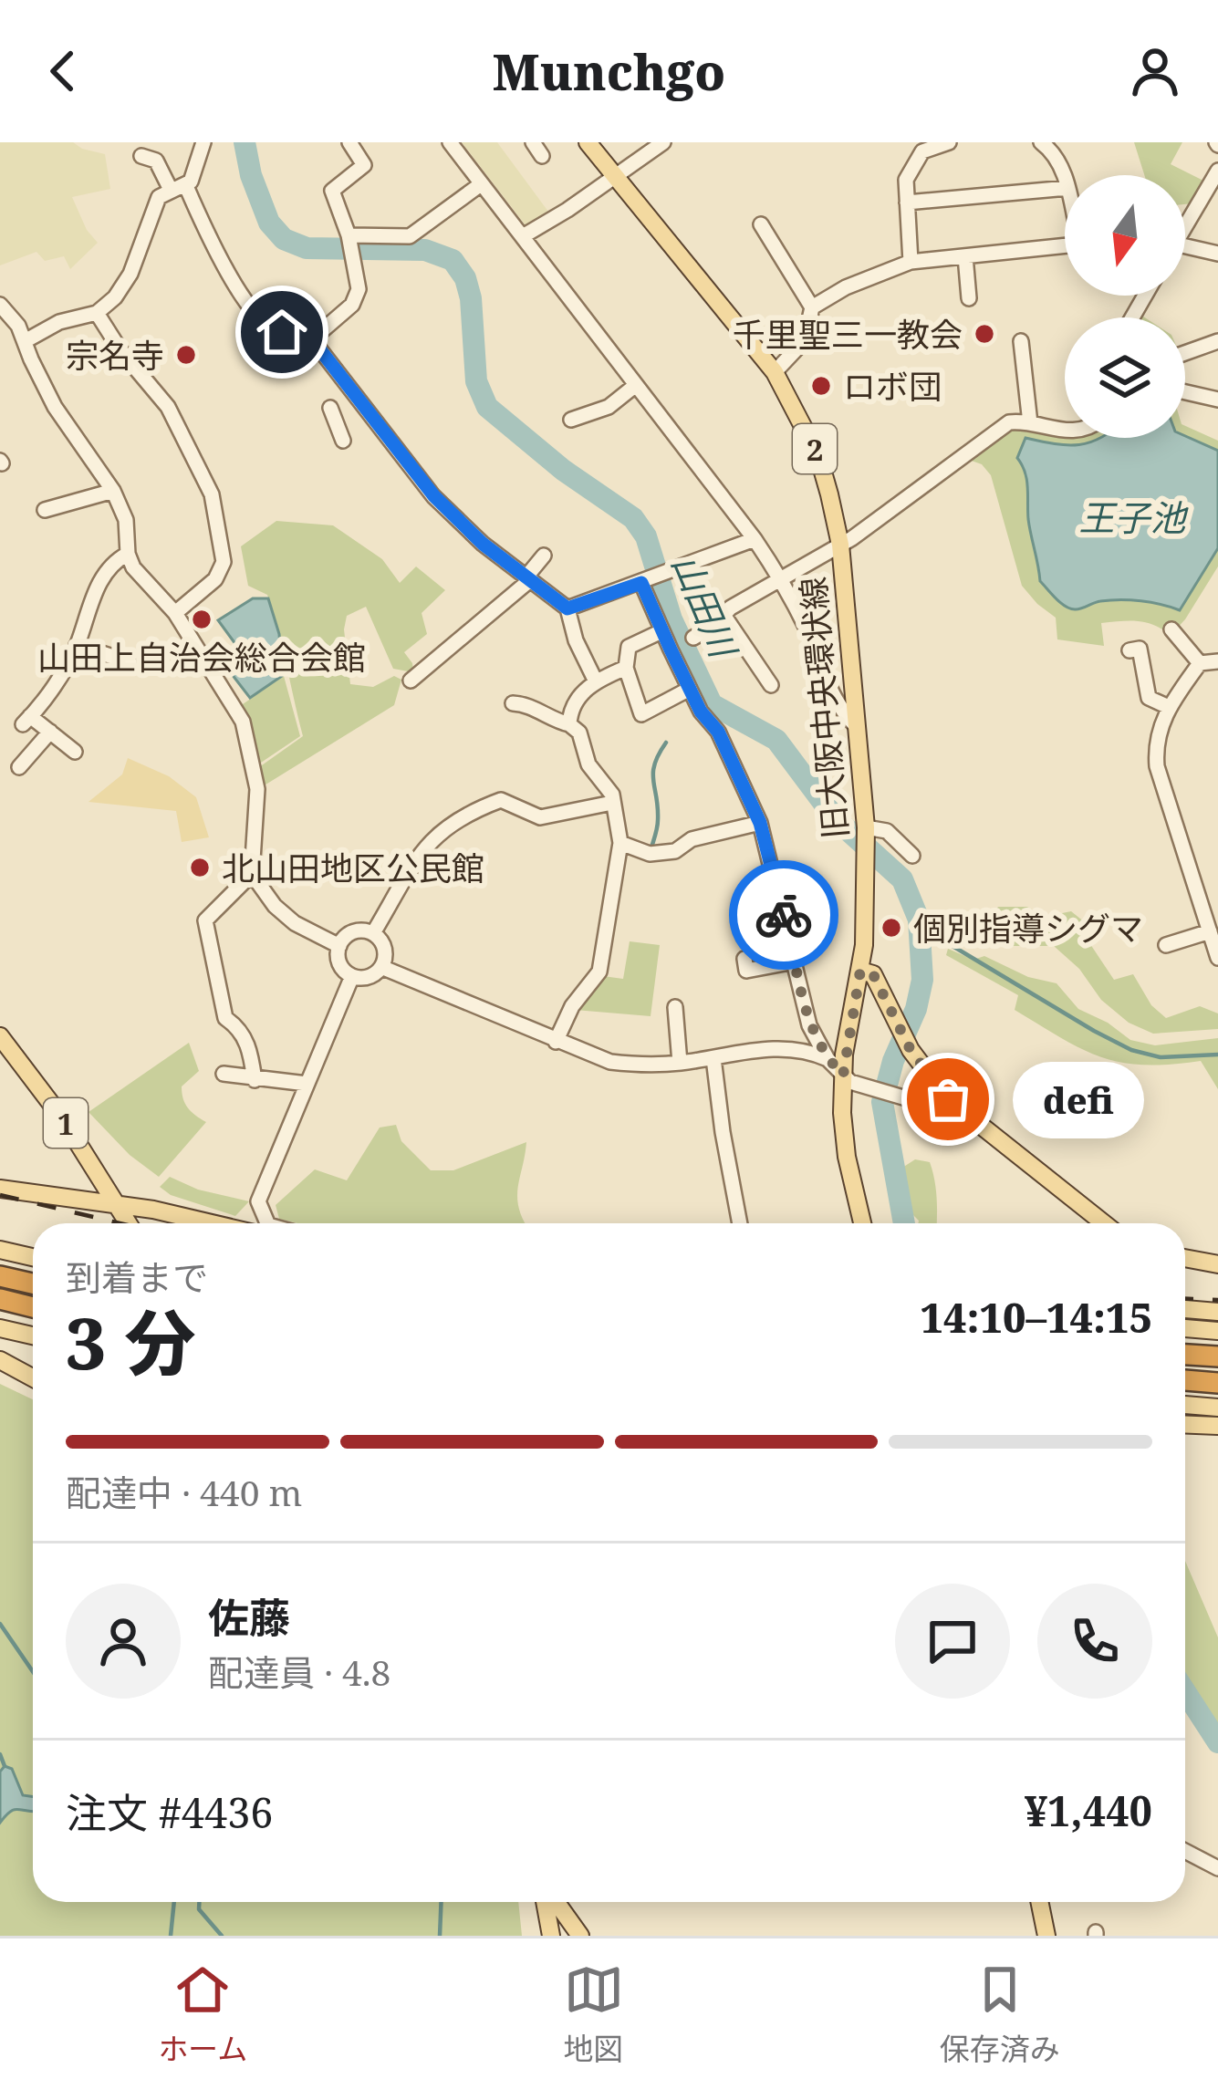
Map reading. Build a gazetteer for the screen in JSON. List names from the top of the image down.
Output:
{
  "streets": {
    "main road": ["2", "旧大阪中央環状線", "1"]
  },
  "water": ["王子池", "山田川"],
  "places": [
    "千里聖三一教会",
    "宗名寺",
    "ロボ団",
    "山田上自治会総合会館",
    "北山田地区公民館",
    "個別指導シグマ",
    "defi"
  ],
  "north": "bottom",
  "page": {
    "header": "Munchgo",
    "bubble": "defi",
    "heading": ["3 分", "到着まで", "14:10–14:15"],
    "panel": [
      "佐藤",
      "配達員 · 4.8",
      "注文 #4436",
      "¥1,440"
    ],
    "bar": "配達中 · 440 m",
    "tabs": ["ホーム", "地図", "保存済み"]
  }
}
